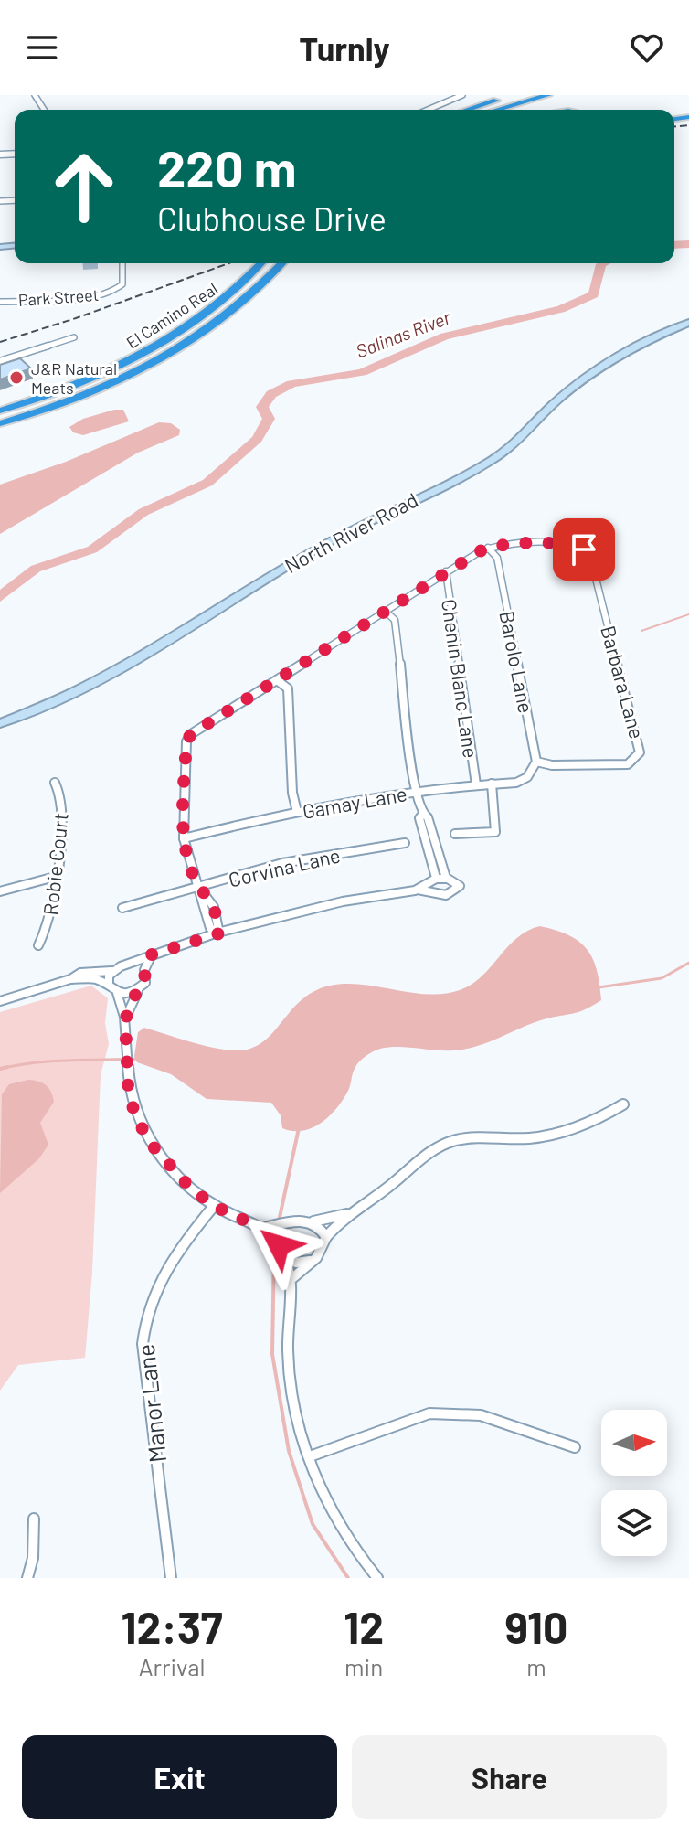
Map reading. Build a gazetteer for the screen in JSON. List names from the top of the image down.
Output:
{
  "streets": {
    "highway": ["El Camino Real"],
    "main road": ["North River Road"],
    "street": [
      "Park Street",
      "Barolo Lane",
      "Chenin Blanc Lane",
      "Barbara Lane",
      "Gamay Lane",
      "Robie Court",
      "Corvina Lane",
      "Manor Lane"
    ]
  },
  "crossings": [
    ["Barolo Lane", "Barbara Lane"],
    ["Barolo Lane", "Gamay Lane"],
    ["Chenin Blanc Lane", "Gamay Lane"],
    ["Barbara Lane", "Gamay Lane"]
  ],
  "water": ["Salinas River"],
  "places": ["J&R Natural Meats"],
  "north": "right",
  "page": {
    "header": "Turnly",
    "turn": ["220 m", "Clubhouse Drive"],
    "eta": [
      "12:37",
      "Arrival",
      "12",
      "min",
      "910",
      "m"
    ],
    "buttons": ["Exit", "Share"]
  }
}
